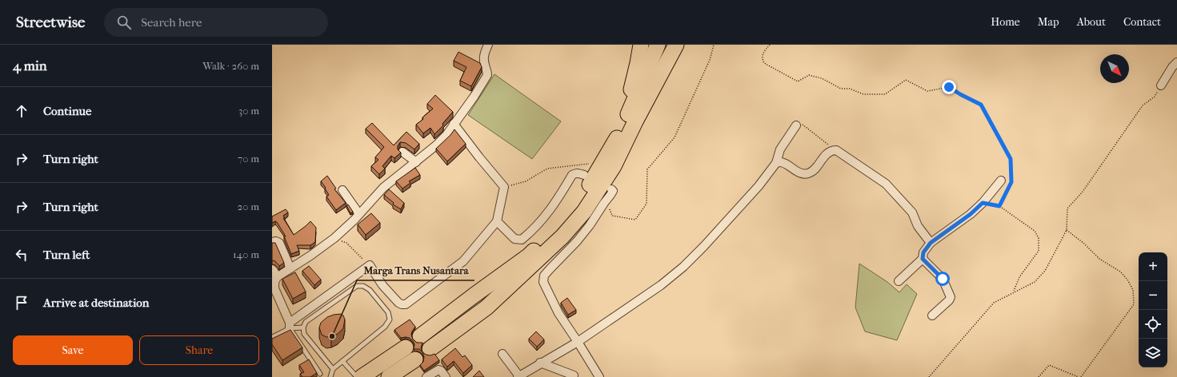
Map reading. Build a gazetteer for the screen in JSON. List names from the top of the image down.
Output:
{
  "places": ["Marga Trans Nusantara"],
  "north": "bottom right",
  "page": {
    "header": "Streetwise",
    "search": "Search here",
    "nav": [
      "Home",
      "Map",
      "About",
      "Contact"
    ],
    "heading": ["4 min", "Walk · 260 m"],
    "list": [
      ["Continue", "30 m"],
      ["Turn right", "70 m"],
      ["Turn right", "20 m"],
      ["Turn left", "140 m"],
      "Arrive at destination"
    ],
    "map_buttons": ["+", "−"],
    "buttons": ["Save", "Share"]
  }
}
